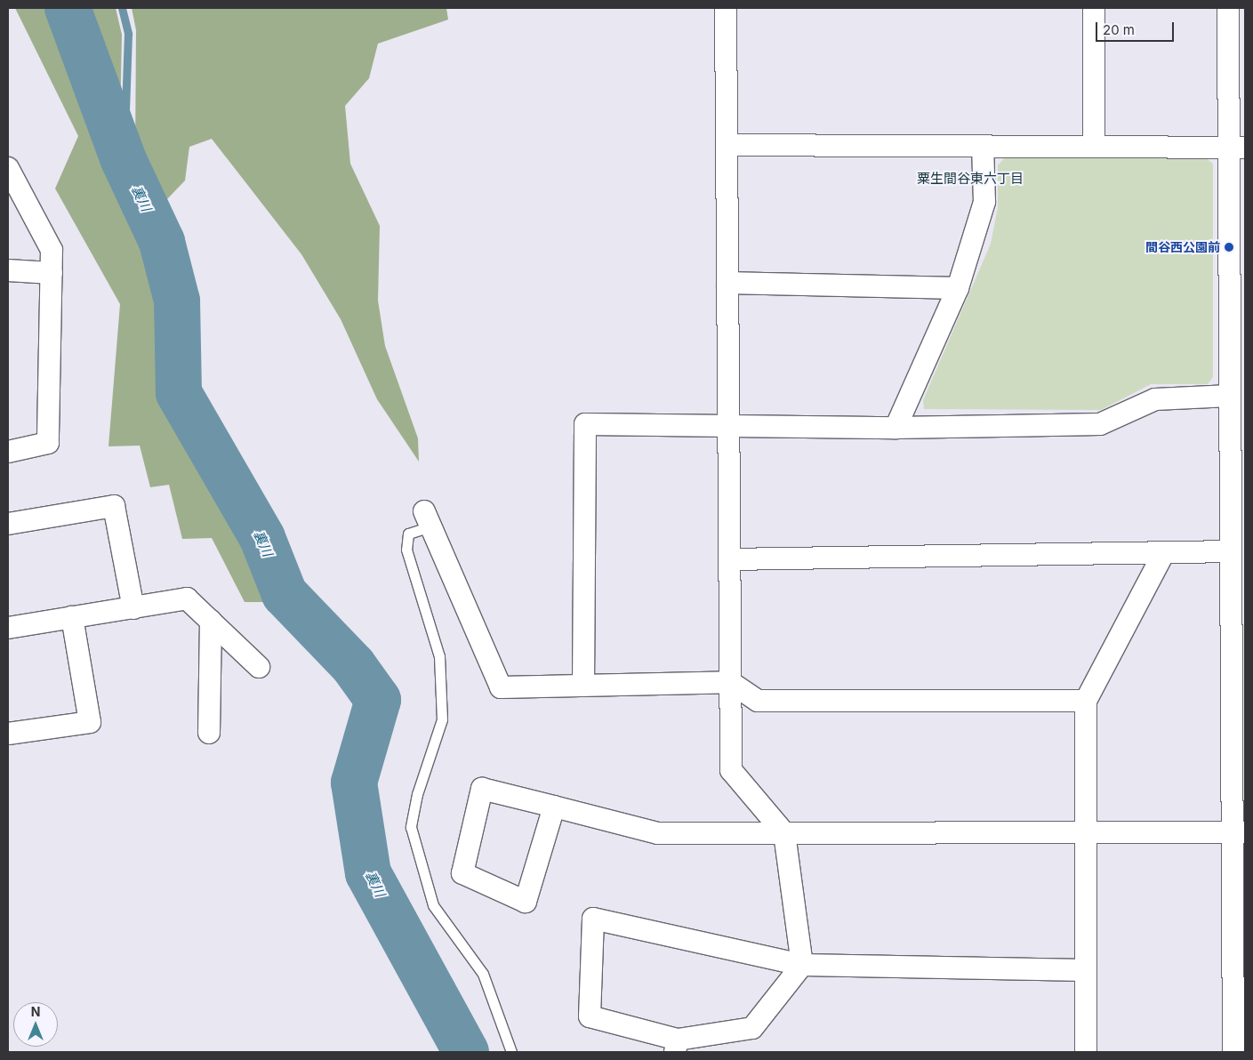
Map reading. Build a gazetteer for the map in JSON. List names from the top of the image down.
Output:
{
  "districts": ["粟生間谷東六丁目"],
  "water": ["裏川"],
  "places": ["間谷西公園前"],
  "scale_bar": "20 m",
  "north": "top"
}
